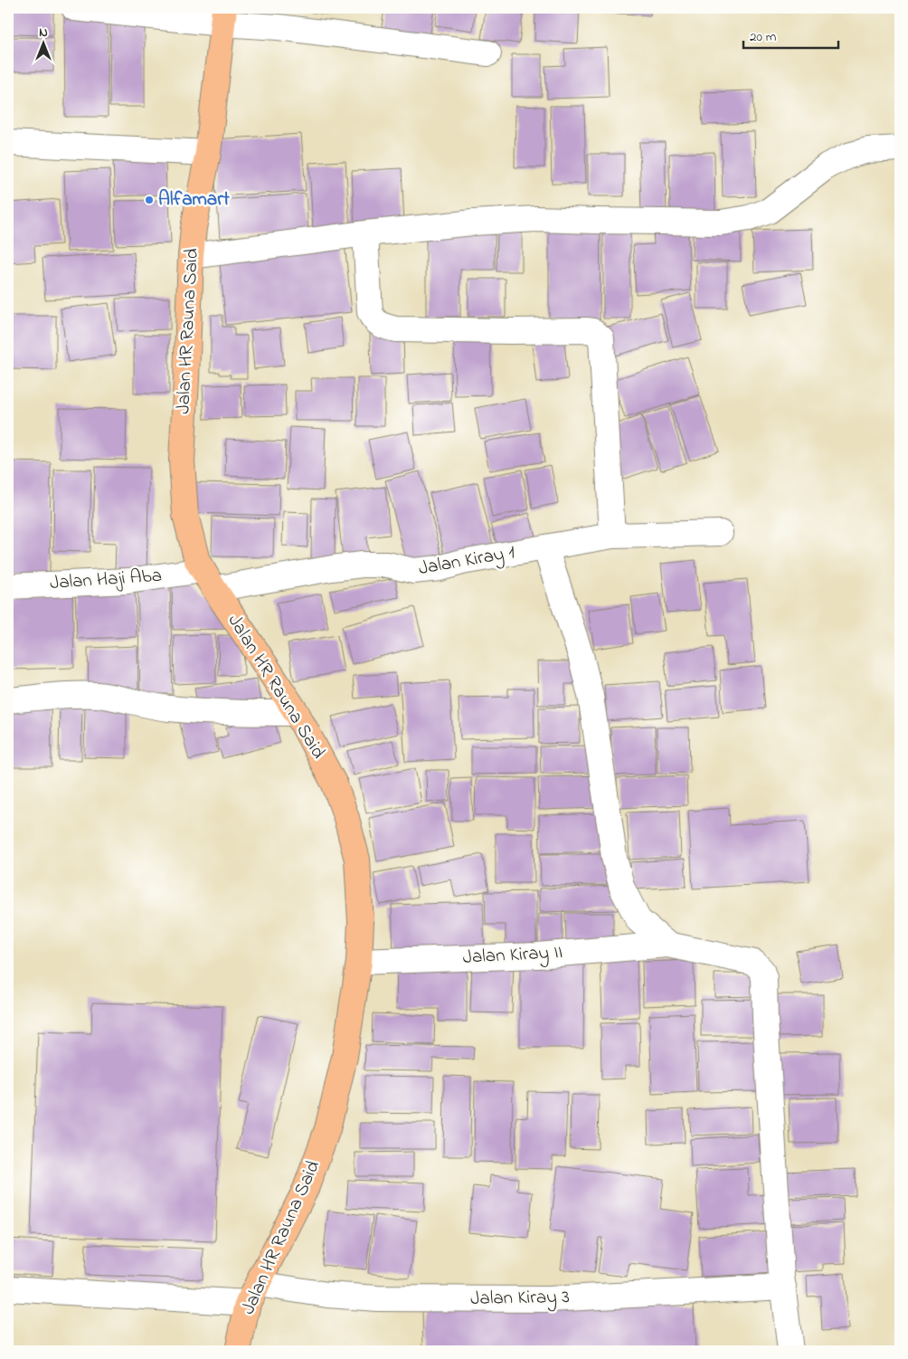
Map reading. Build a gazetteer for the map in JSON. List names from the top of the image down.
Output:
{
  "streets": {
    "main road": ["Jalan HR Rauna Said"],
    "street": [
      "Jalan Kiray 1",
      "Jalan Haji Aba",
      "Jalan Kiray II",
      "Jalan Kiray 3"
    ]
  },
  "crossings": [
    ["Jalan HR Rauna Said", "Jalan Kiray 1"],
    ["Jalan HR Rauna Said", "Jalan Haji Aba"],
    ["Jalan HR Rauna Said", "Jalan Kiray II"],
    ["Jalan HR Rauna Said", "Jalan Kiray 3"],
    ["Jalan Kiray 1", "Jalan Haji Aba"]
  ],
  "places": ["Alfamart"],
  "scale_bar": "20 m",
  "north": "top"
}
